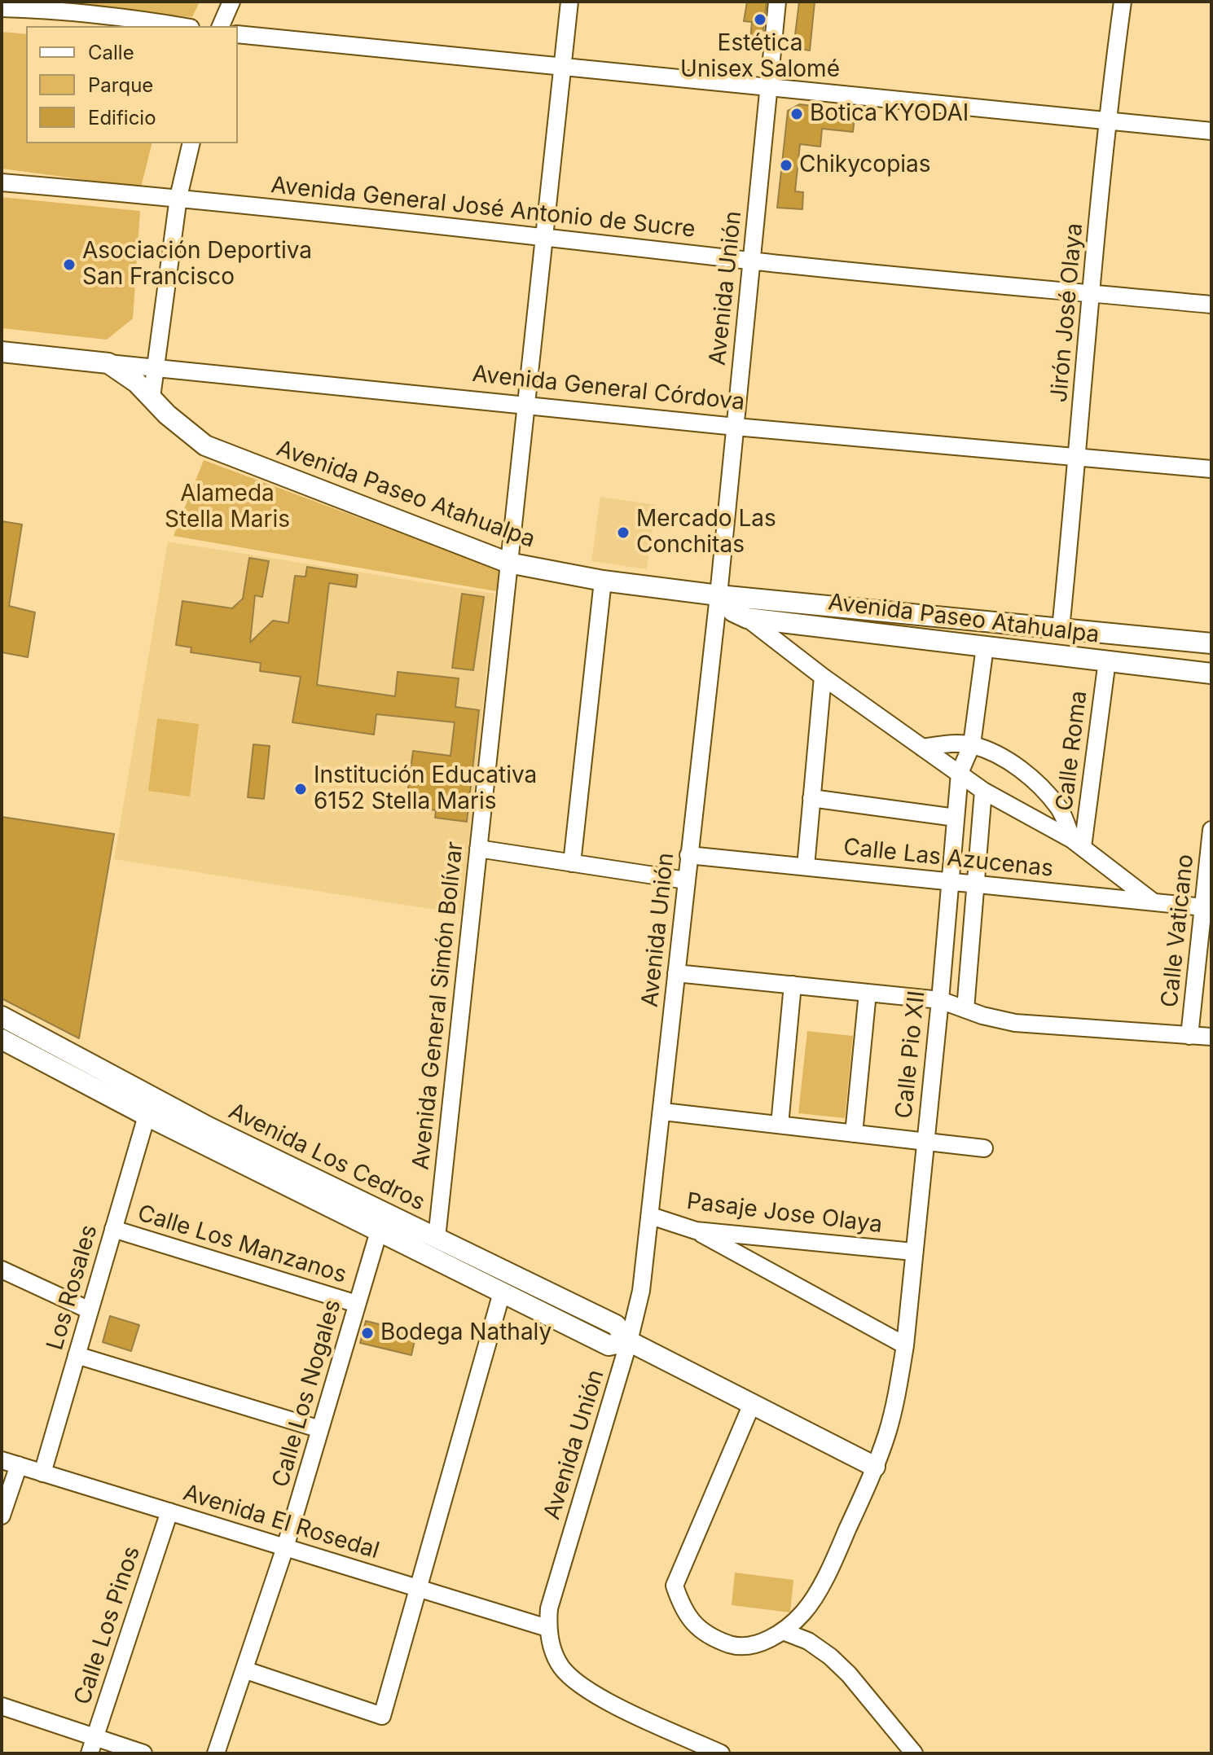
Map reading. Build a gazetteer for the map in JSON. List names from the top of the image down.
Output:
{
  "streets": {
    "street": [
      "Avenida General José Antonio de Sucre",
      "Avenida Unión",
      "Jirón José Olaya",
      "Avenida General Córdova",
      "Avenida Paseo Atahualpa",
      "Calle Roma",
      "Calle Las Azucenas",
      "Calle Vaticano",
      "Avenida General Simón Bolívar",
      "Calle Pio XII",
      "Avenida Los Cedros",
      "Pasaje Jose Olaya",
      "Calle Los Manzanos",
      "Los Rosales",
      "Calle Los Nogales",
      "Avenida El Rosedal",
      "Calle Los Pinos"
    ]
  },
  "crossings": [
    ["Avenida General José Antonio de Sucre", "Avenida Unión"],
    ["Avenida General José Antonio de Sucre", "Jirón José Olaya"],
    ["Avenida General José Antonio de Sucre", "Avenida General Simón Bolívar"],
    ["Avenida Unión", "Avenida General Córdova"],
    ["Avenida Unión", "Avenida Paseo Atahualpa"],
    ["Avenida Unión", "Calle Las Azucenas"],
    ["Avenida Unión", "Avenida Los Cedros"],
    ["Avenida Unión", "Pasaje Jose Olaya"],
    ["Avenida Unión", "Avenida El Rosedal"],
    ["Jirón José Olaya", "Avenida General Córdova"],
    ["Jirón José Olaya", "Avenida Paseo Atahualpa"],
    ["Avenida General Córdova", "Avenida Paseo Atahualpa"],
    ["Avenida General Córdova", "Avenida General Simón Bolívar"],
    ["Avenida Paseo Atahualpa", "Calle Roma"],
    ["Avenida Paseo Atahualpa", "Avenida General Simón Bolívar"],
    ["Avenida Paseo Atahualpa", "Calle Pio XII"],
    ["Calle Las Azucenas", "Calle Vaticano"],
    ["Calle Las Azucenas", "Calle Pio XII"],
    ["Avenida General Simón Bolívar", "Avenida Los Cedros"],
    ["Calle Pio XII", "Avenida Los Cedros"],
    ["Calle Pio XII", "Pasaje Jose Olaya"],
    ["Avenida Los Cedros", "Los Rosales"],
    ["Avenida Los Cedros", "Calle Los Nogales"],
    ["Calle Los Manzanos", "Los Rosales"],
    ["Calle Los Manzanos", "Calle Los Nogales"],
    ["Los Rosales", "Avenida El Rosedal"],
    ["Calle Los Nogales", "Avenida El Rosedal"],
    ["Avenida El Rosedal", "Calle Los Pinos"]
  ],
  "parks": ["Alameda Stella Maris"],
  "places": [
    "Estética Unisex Salomé",
    "Botica KYODAI",
    "Chikycopias",
    "Asociación Deportiva San Francisco",
    "Mercado Las Conchitas",
    "Institución Educativa 6152 Stella Maris",
    "Bodega Nathaly"
  ],
  "legend": ["Calle", "Parque", "Edificio"]
}
